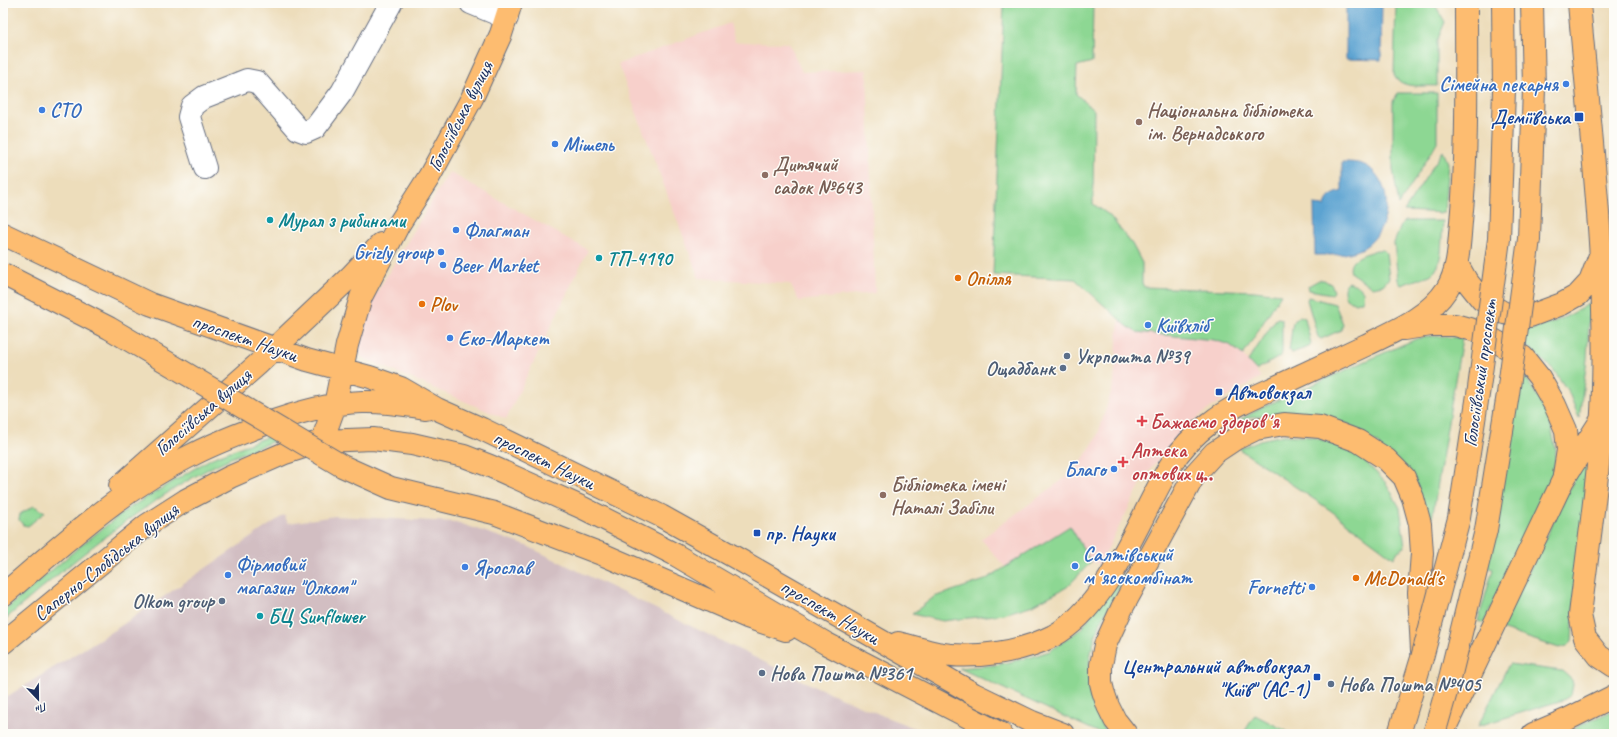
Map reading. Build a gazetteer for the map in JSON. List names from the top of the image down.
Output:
{
  "streets": {
    "main road": [
      "Голосіївська вулиця",
      "проспект Науки",
      "Голосіївський проспект",
      "Саперно-Слобідська вулиця"
    ]
  },
  "crossings": [
    ["Голосіївська вулиця", "проспект Науки"],
    ["Голосіївська вулиця", "Саперно-Слобідська вулиця"],
    ["проспект Науки", "Саперно-Слобідська вулиця"]
  ],
  "places": {
    "other": [
      "Сімейна пекарня",
      "СТО",
      "Національна бібліотека ім. Вернадського",
      "Мішель",
      "Дитячий садок №643",
      "Мурал з рибинами",
      "Флагман",
      "Grizly group",
      "ТП-4190",
      "Beer Market",
      "Опілля",
      "Plov",
      "Київхліб",
      "Еко-Маркет",
      "Укрпошта №39",
      "Ощадбанк",
      "Благо",
      "Бібліотека імені Наталі Забіли",
      "Салтівський мʼясокомбінат",
      "Ярослав",
      "Фірмовий магазин \"Олком\"",
      "McDonald's",
      "Fornetti",
      "Olkom group",
      "БЦ Sunflower",
      "Нова Пошта №361",
      "Нова Пошта №405"
    ],
    "transit": [
      "Деміївська",
      "Автовокзал",
      "пр. Науки",
      "Центральний автовокзал \"Київ\" (АС-1)"
    ],
    "health": ["Бажаємо здоровʼя", "Аптека оптових ц‥"]
  },
  "north": "bottom"
}
